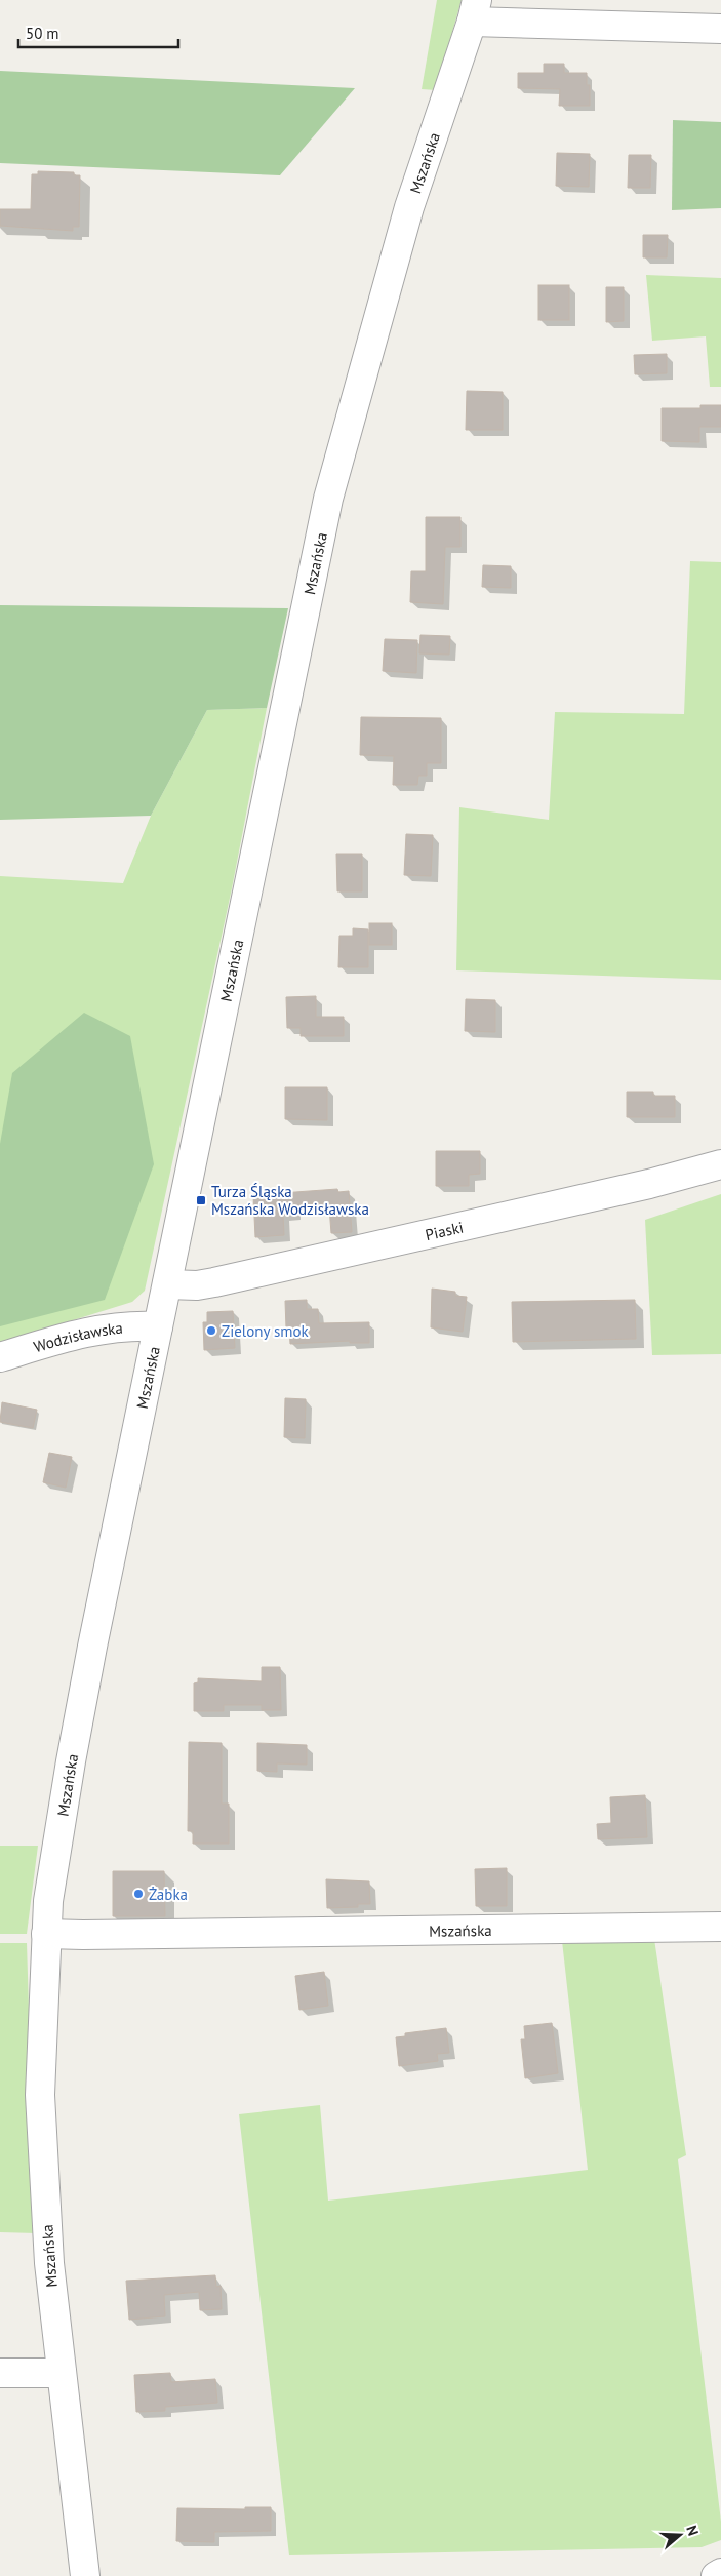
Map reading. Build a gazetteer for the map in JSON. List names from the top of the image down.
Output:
{
  "streets": {
    "street": ["Mszańska", "Piaski", "Wodzisławska"]
  },
  "crossings": [
    ["Mszańska", "Piaski"],
    ["Mszańska", "Wodzisławska"]
  ],
  "places": {
    "transit": ["Turza Śląska Mszańska Wodzisławska"],
    "other": ["Zielony smok", "Żabka"]
  },
  "scale_bar": "50 m",
  "north": "right"
}
